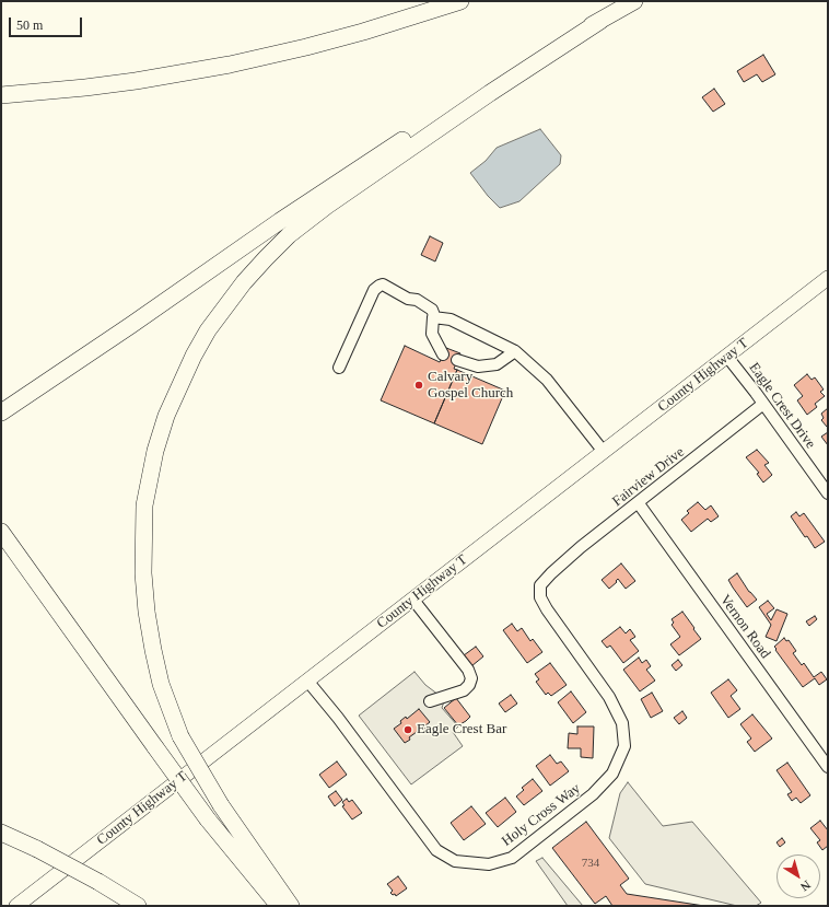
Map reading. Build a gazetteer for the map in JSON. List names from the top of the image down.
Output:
{
  "streets": {
    "main road": ["County Highway T"],
    "street": [
      "Eagle Crest Drive",
      "Fairview Drive",
      "Vernon Road",
      "Holy Cross Way"
    ]
  },
  "crossings": [
    ["County Highway T", "Eagle Crest Drive"],
    ["County Highway T", "Holy Cross Way"],
    ["Eagle Crest Drive", "Fairview Drive"],
    ["Fairview Drive", "Vernon Road"],
    ["Fairview Drive", "Holy Cross Way"]
  ],
  "places": ["Calvary Gospel Church", "Eagle Crest Bar"],
  "house_numbers": ["734"],
  "scale_bar": "50 m",
  "north": "bottom right"
}
